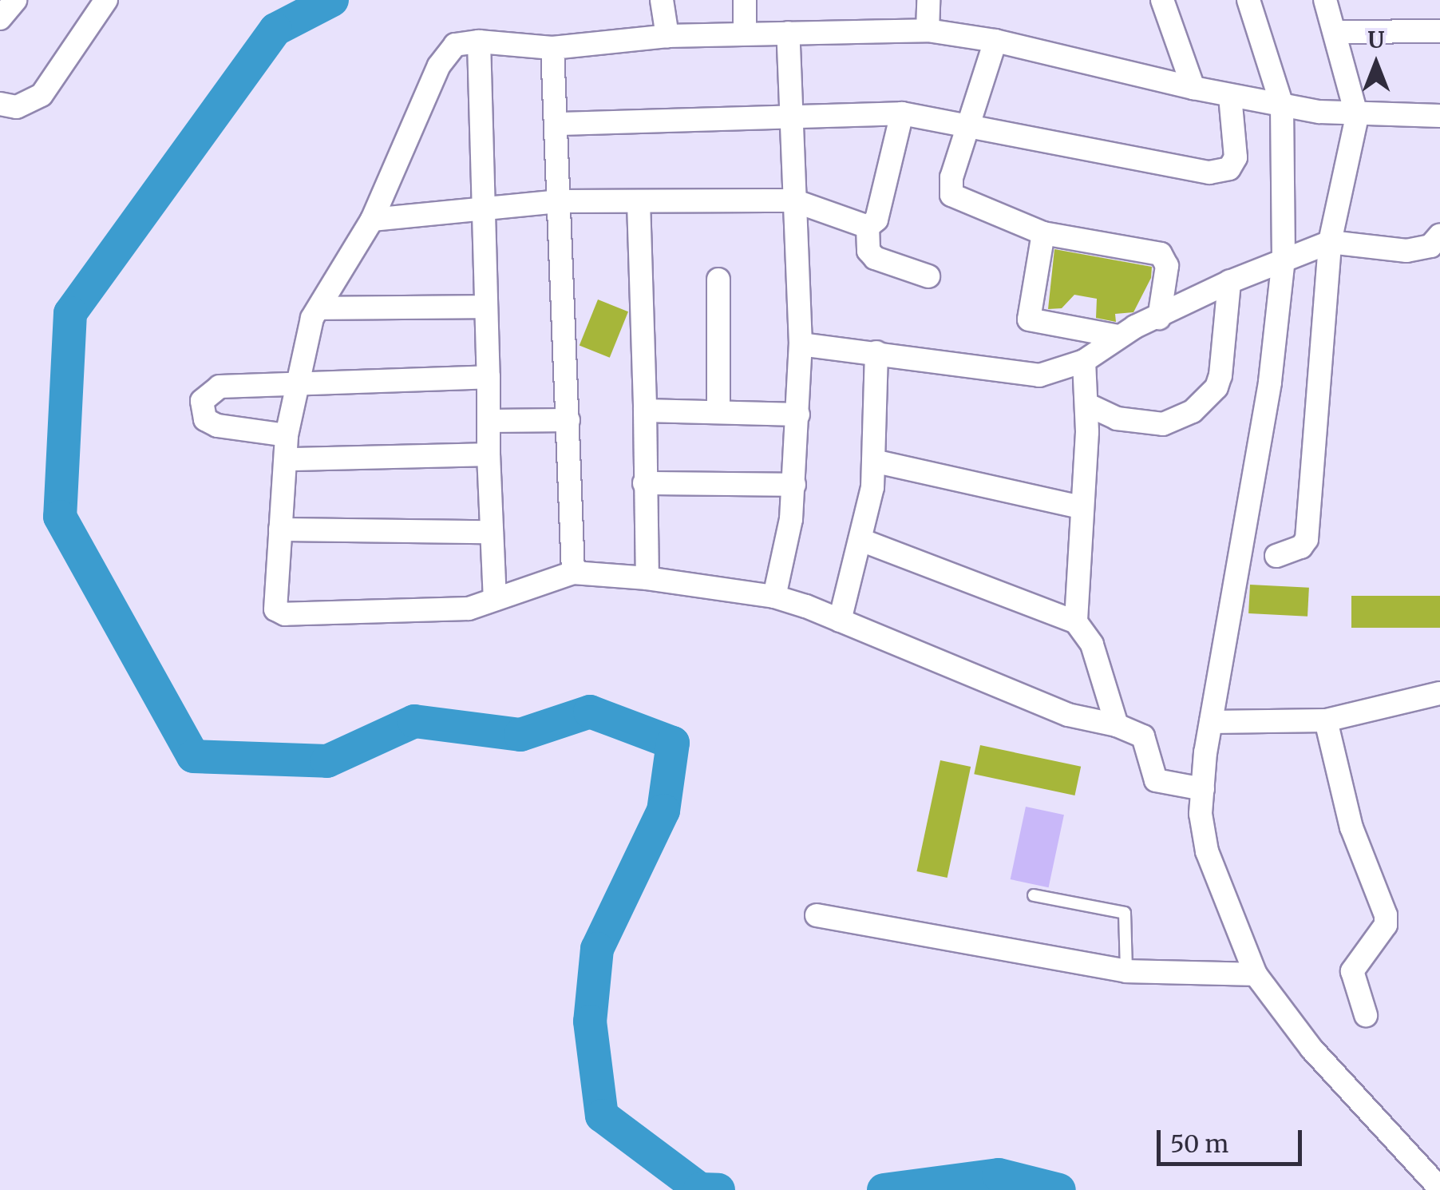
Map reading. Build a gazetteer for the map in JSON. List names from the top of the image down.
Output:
{
  "scale_bar": "50 m",
  "north": "top"
}
